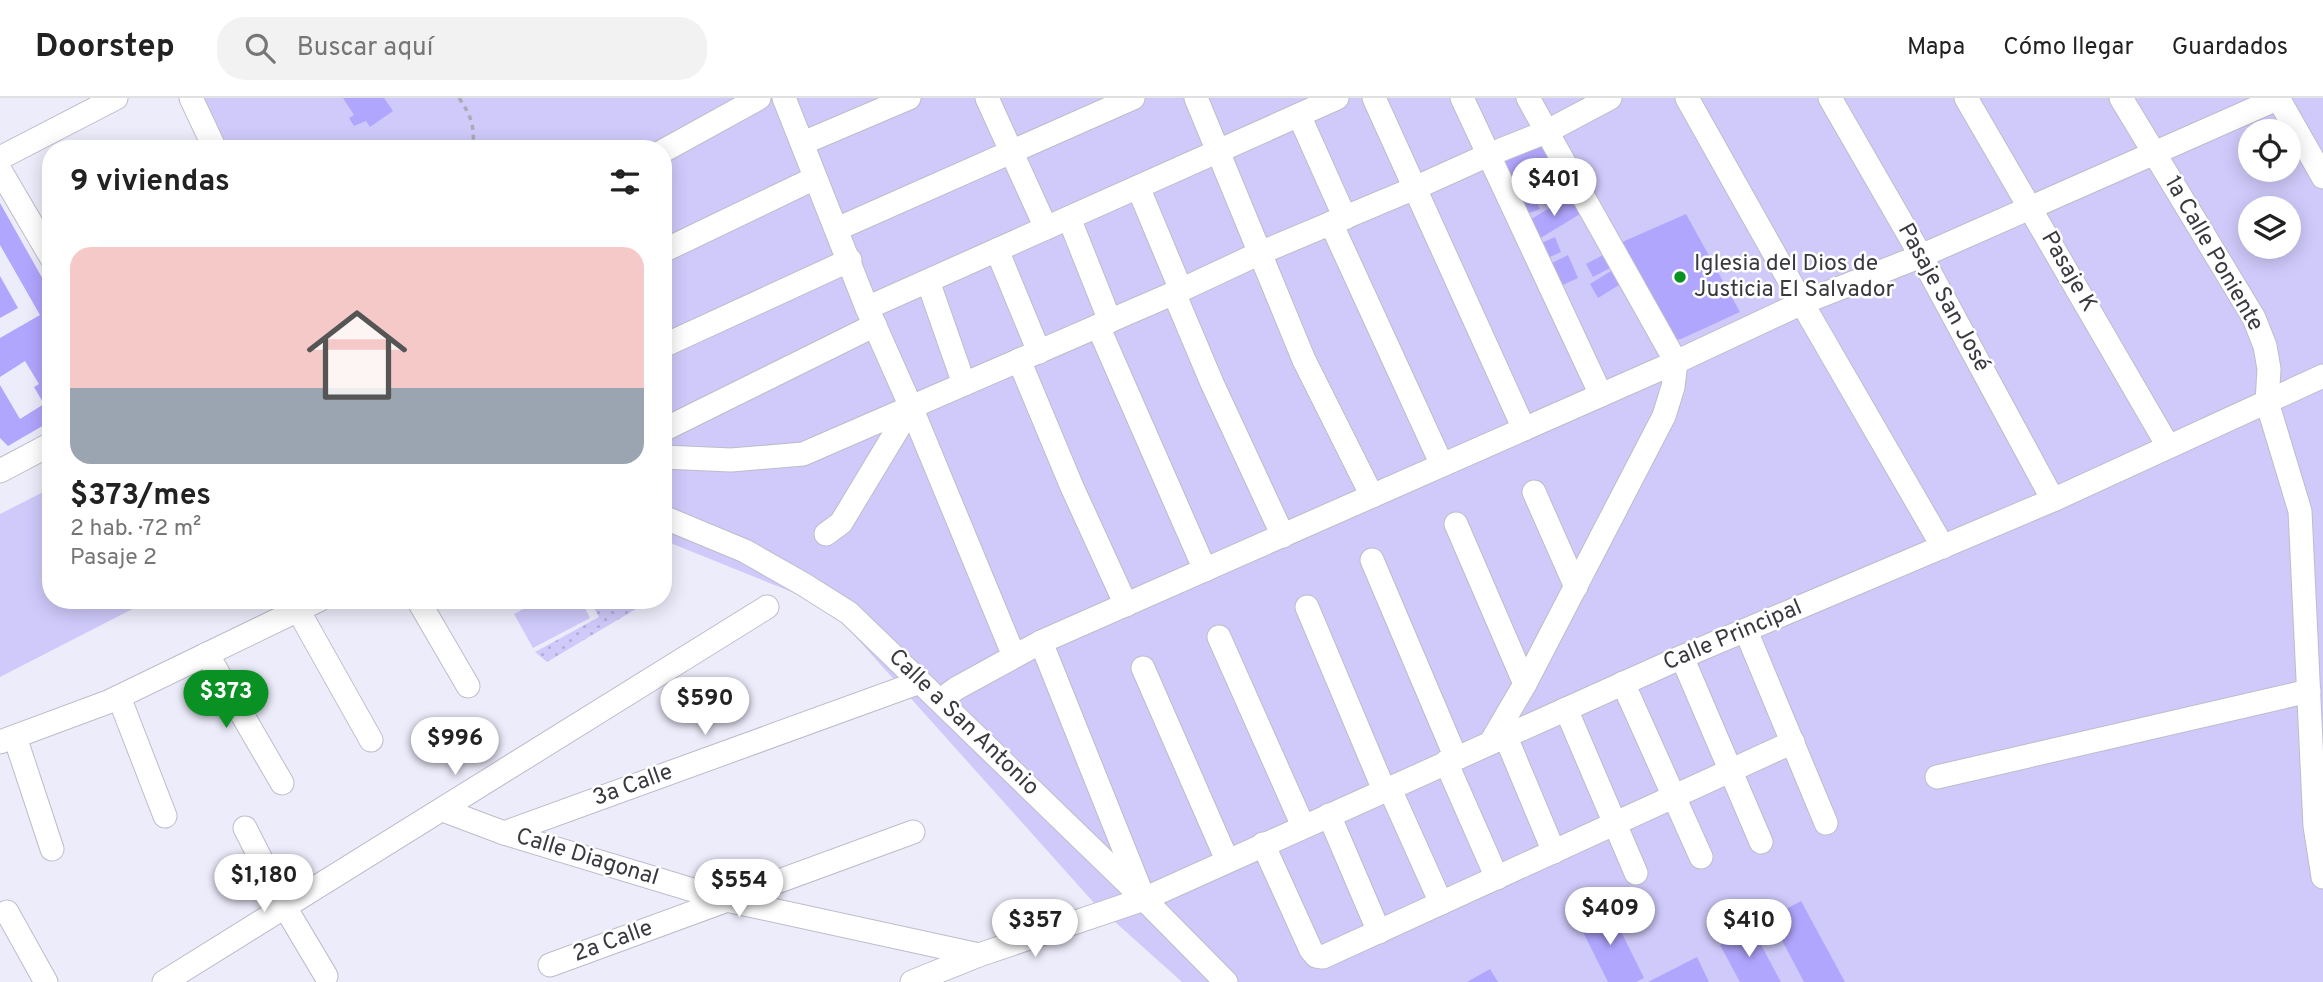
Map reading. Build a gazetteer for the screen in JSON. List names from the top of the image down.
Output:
{
  "streets": {
    "street": [
      "1a Calle Poniente",
      "Pasaje K",
      "Pasaje San José",
      "Calle Principal",
      "Calle a San Antonio",
      "3a Calle",
      "Calle Diagonal",
      "2a Calle"
    ]
  },
  "crossings": [
    ["1a Calle Poniente", "Calle Principal"],
    ["Pasaje K", "Calle Principal"],
    ["Pasaje San José", "Calle Principal"],
    ["Calle Principal", "Calle a San Antonio"],
    ["Calle Principal", "Calle Diagonal"],
    ["Calle a San Antonio", "3a Calle"],
    ["3a Calle", "Calle Diagonal"],
    ["Calle Diagonal", "2a Calle"]
  ],
  "places": ["Iglesia del Dios de Justicia El Salvador"],
  "page": {
    "header": "Doorstep",
    "search": "Buscar aquí",
    "nav": ["Mapa", "Cómo llegar", "Guardados"],
    "heading": "9 viviendas",
    "price": [
      "$401",
      "$373",
      "$590",
      "$996",
      "$1,180",
      "$554",
      "$409",
      "$357",
      "$410"
    ],
    "list": [
      {
        "name": "$373/mes",
        "note": "2 hab. · 72 m² · Pasaje 2"
      }
    ]
  }
}
